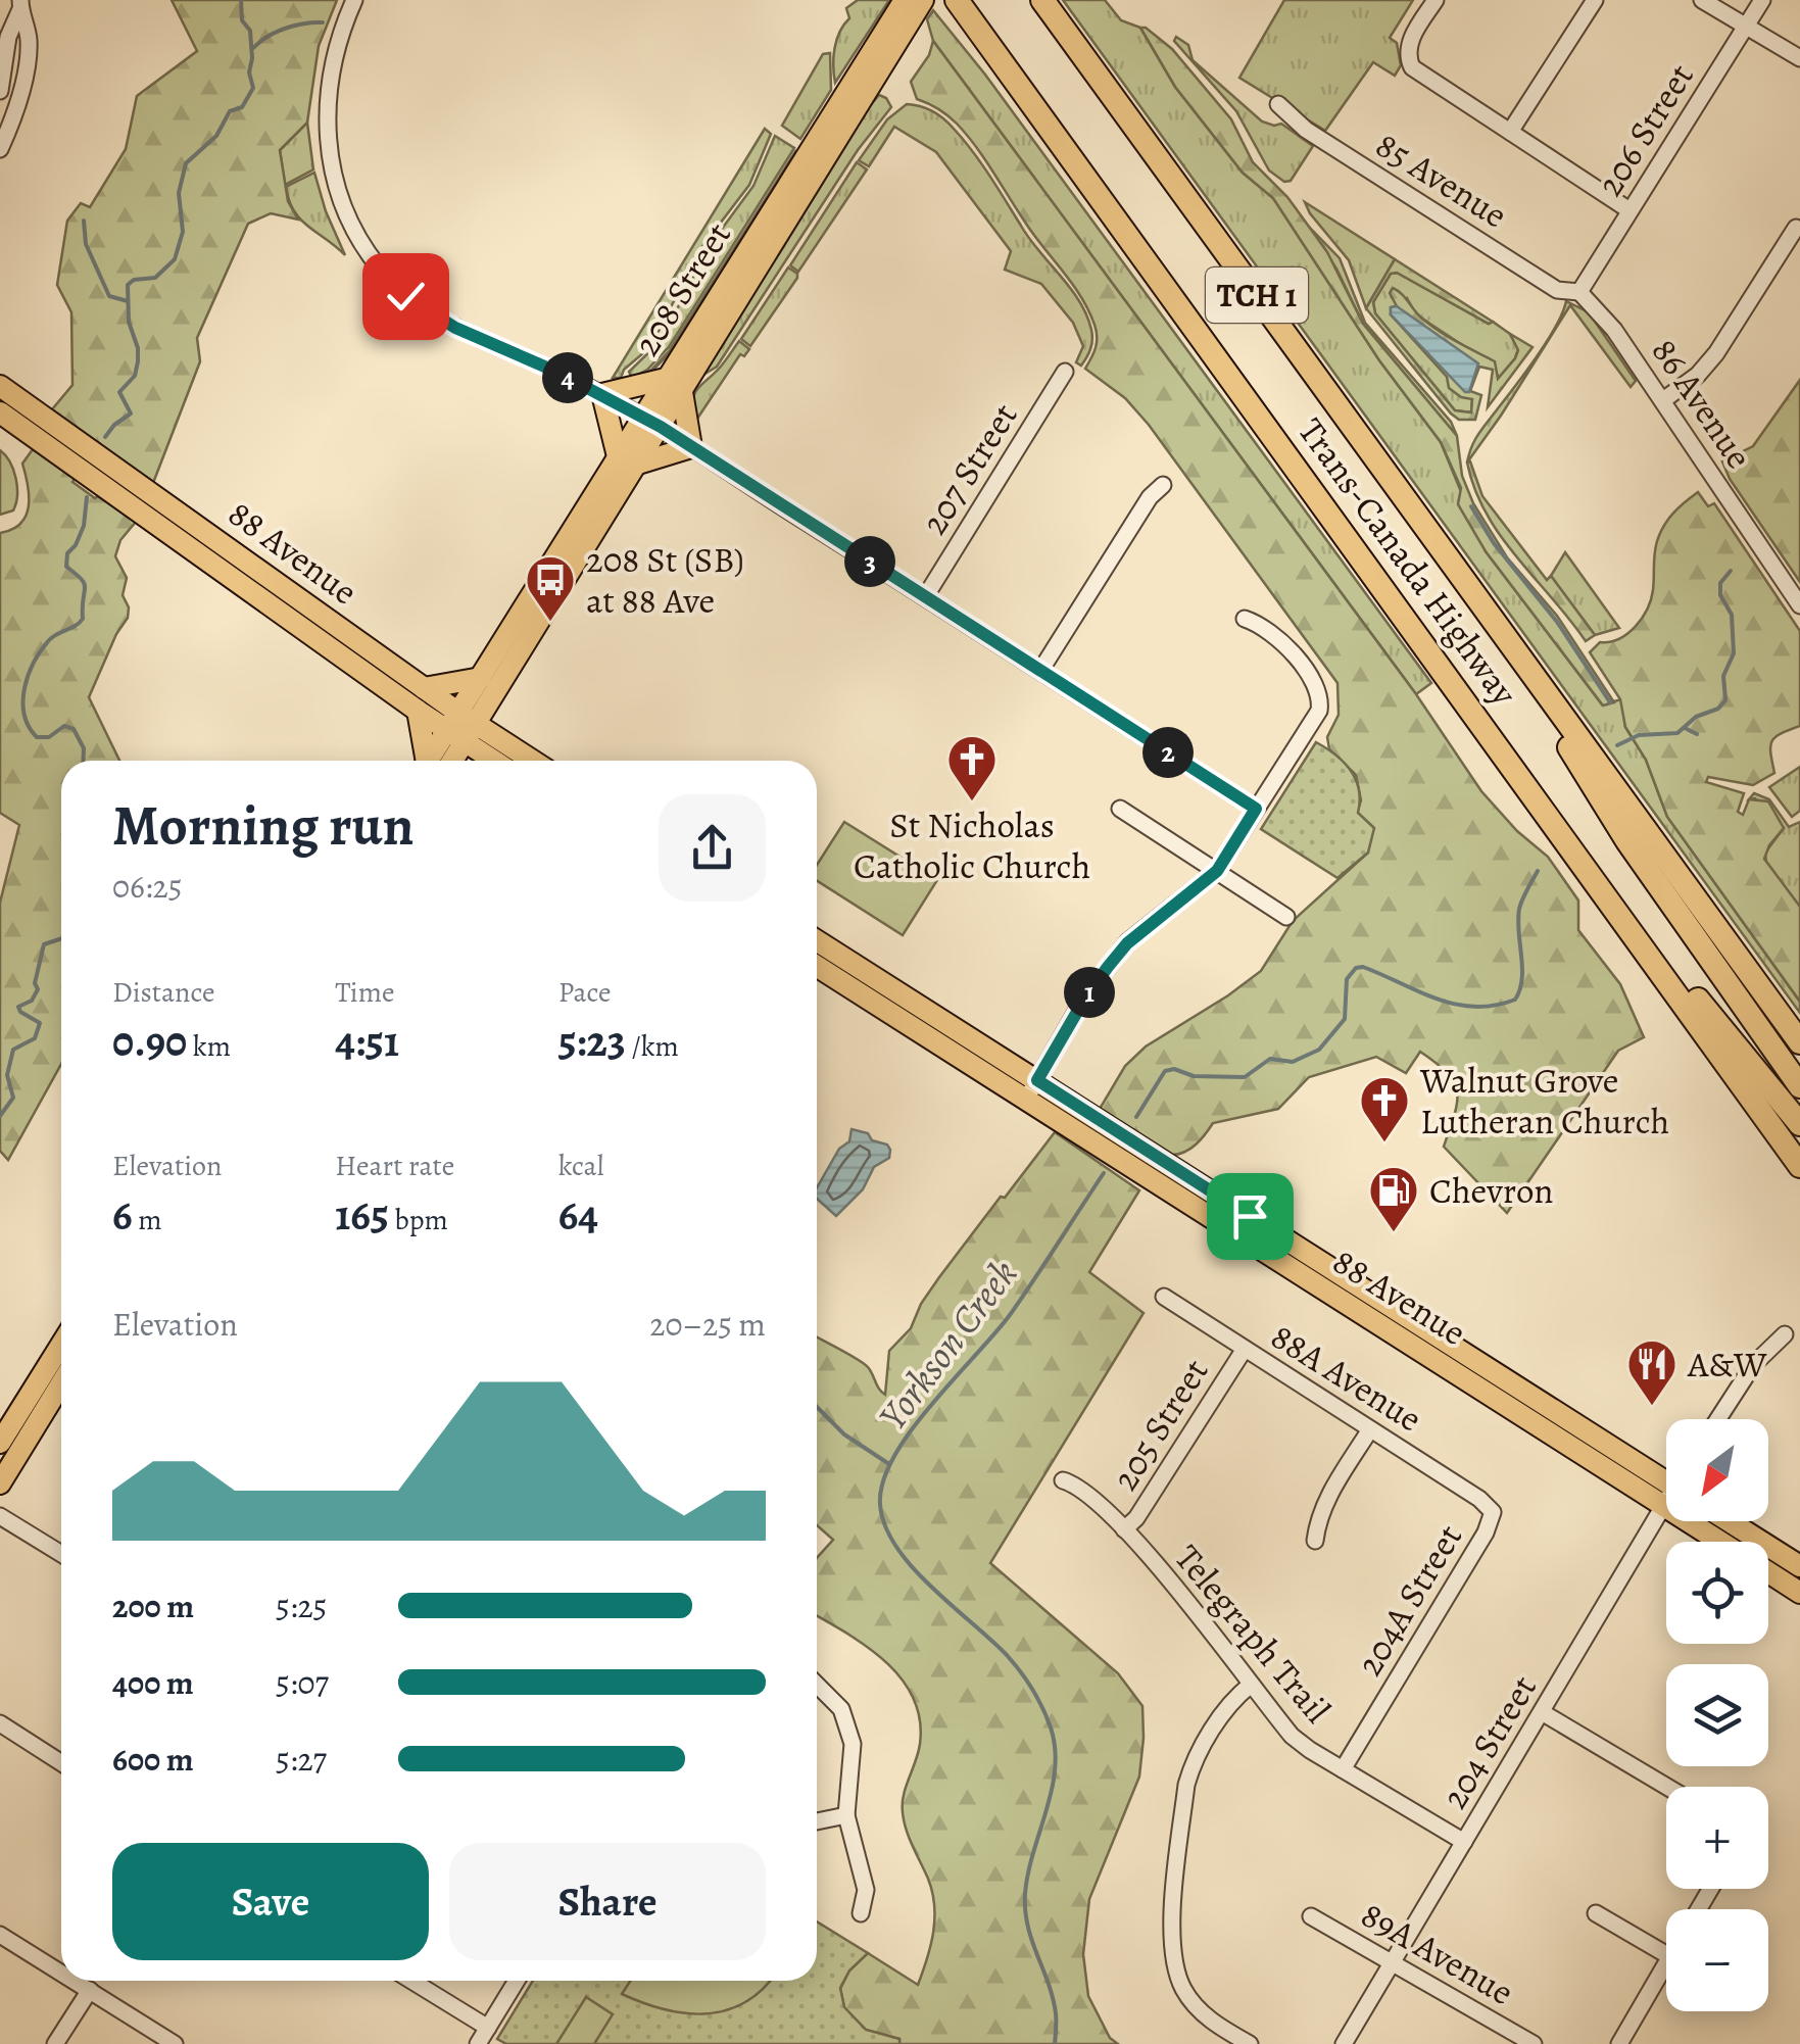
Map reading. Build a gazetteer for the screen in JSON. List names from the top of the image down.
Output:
{
  "streets": {
    "highway": ["TCH 1", "Trans-Canada Highway"],
    "main road": ["208 Street", "88 Avenue"],
    "street": [
      "206 Street",
      "85 Avenue",
      "86 Avenue",
      "207 Street",
      "88A Avenue",
      "205 Street",
      "204A Street",
      "Telegraph Trail",
      "204 Street",
      "89A Avenue"
    ]
  },
  "crossings": [
    ["206 Street", "85 Avenue"],
    ["206 Street", "86 Avenue"],
    ["85 Avenue", "86 Avenue"],
    ["208 Street", "88 Avenue"],
    ["88A Avenue", "205 Street"],
    ["88A Avenue", "204A Street"],
    ["205 Street", "Telegraph Trail"],
    ["204A Street", "Telegraph Trail"],
    ["Telegraph Trail", "204 Street"],
    ["204 Street", "89A Avenue"]
  ],
  "water": ["Yorkson Creek"],
  "places": {
    "bus stop": ["208 St (SB) at 88 Ave"],
    "church": ["St Nicholas Catholic Church", "Walnut Grove Lutheran Church"],
    "fuel station": ["Chevron"],
    "restaurant": ["A&W"]
  },
  "north": "bottom left",
  "page": {
    "pins": [
      "4",
      "3",
      "2",
      "1"
    ],
    "heading": ["Morning run", "06:25"],
    "stats": [
      ["Distance", "0.90 km"],
      ["Time", "4:51"],
      ["Pace", "5:23 /km"],
      ["Elevation", "6 m"],
      ["Heart rate", "165 bpm"],
      ["kcal", "64"]
    ],
    "chart": ["Elevation", "20–25 m"],
    "map_buttons": ["+", "−"],
    "list": [
      {
        "name": "200 m",
        "note": "5:25"
      },
      {
        "name": "400 m",
        "note": "5:07"
      },
      {
        "name": "600 m",
        "note": "5:27"
      }
    ],
    "buttons": ["Save", "Share"]
  }
}
